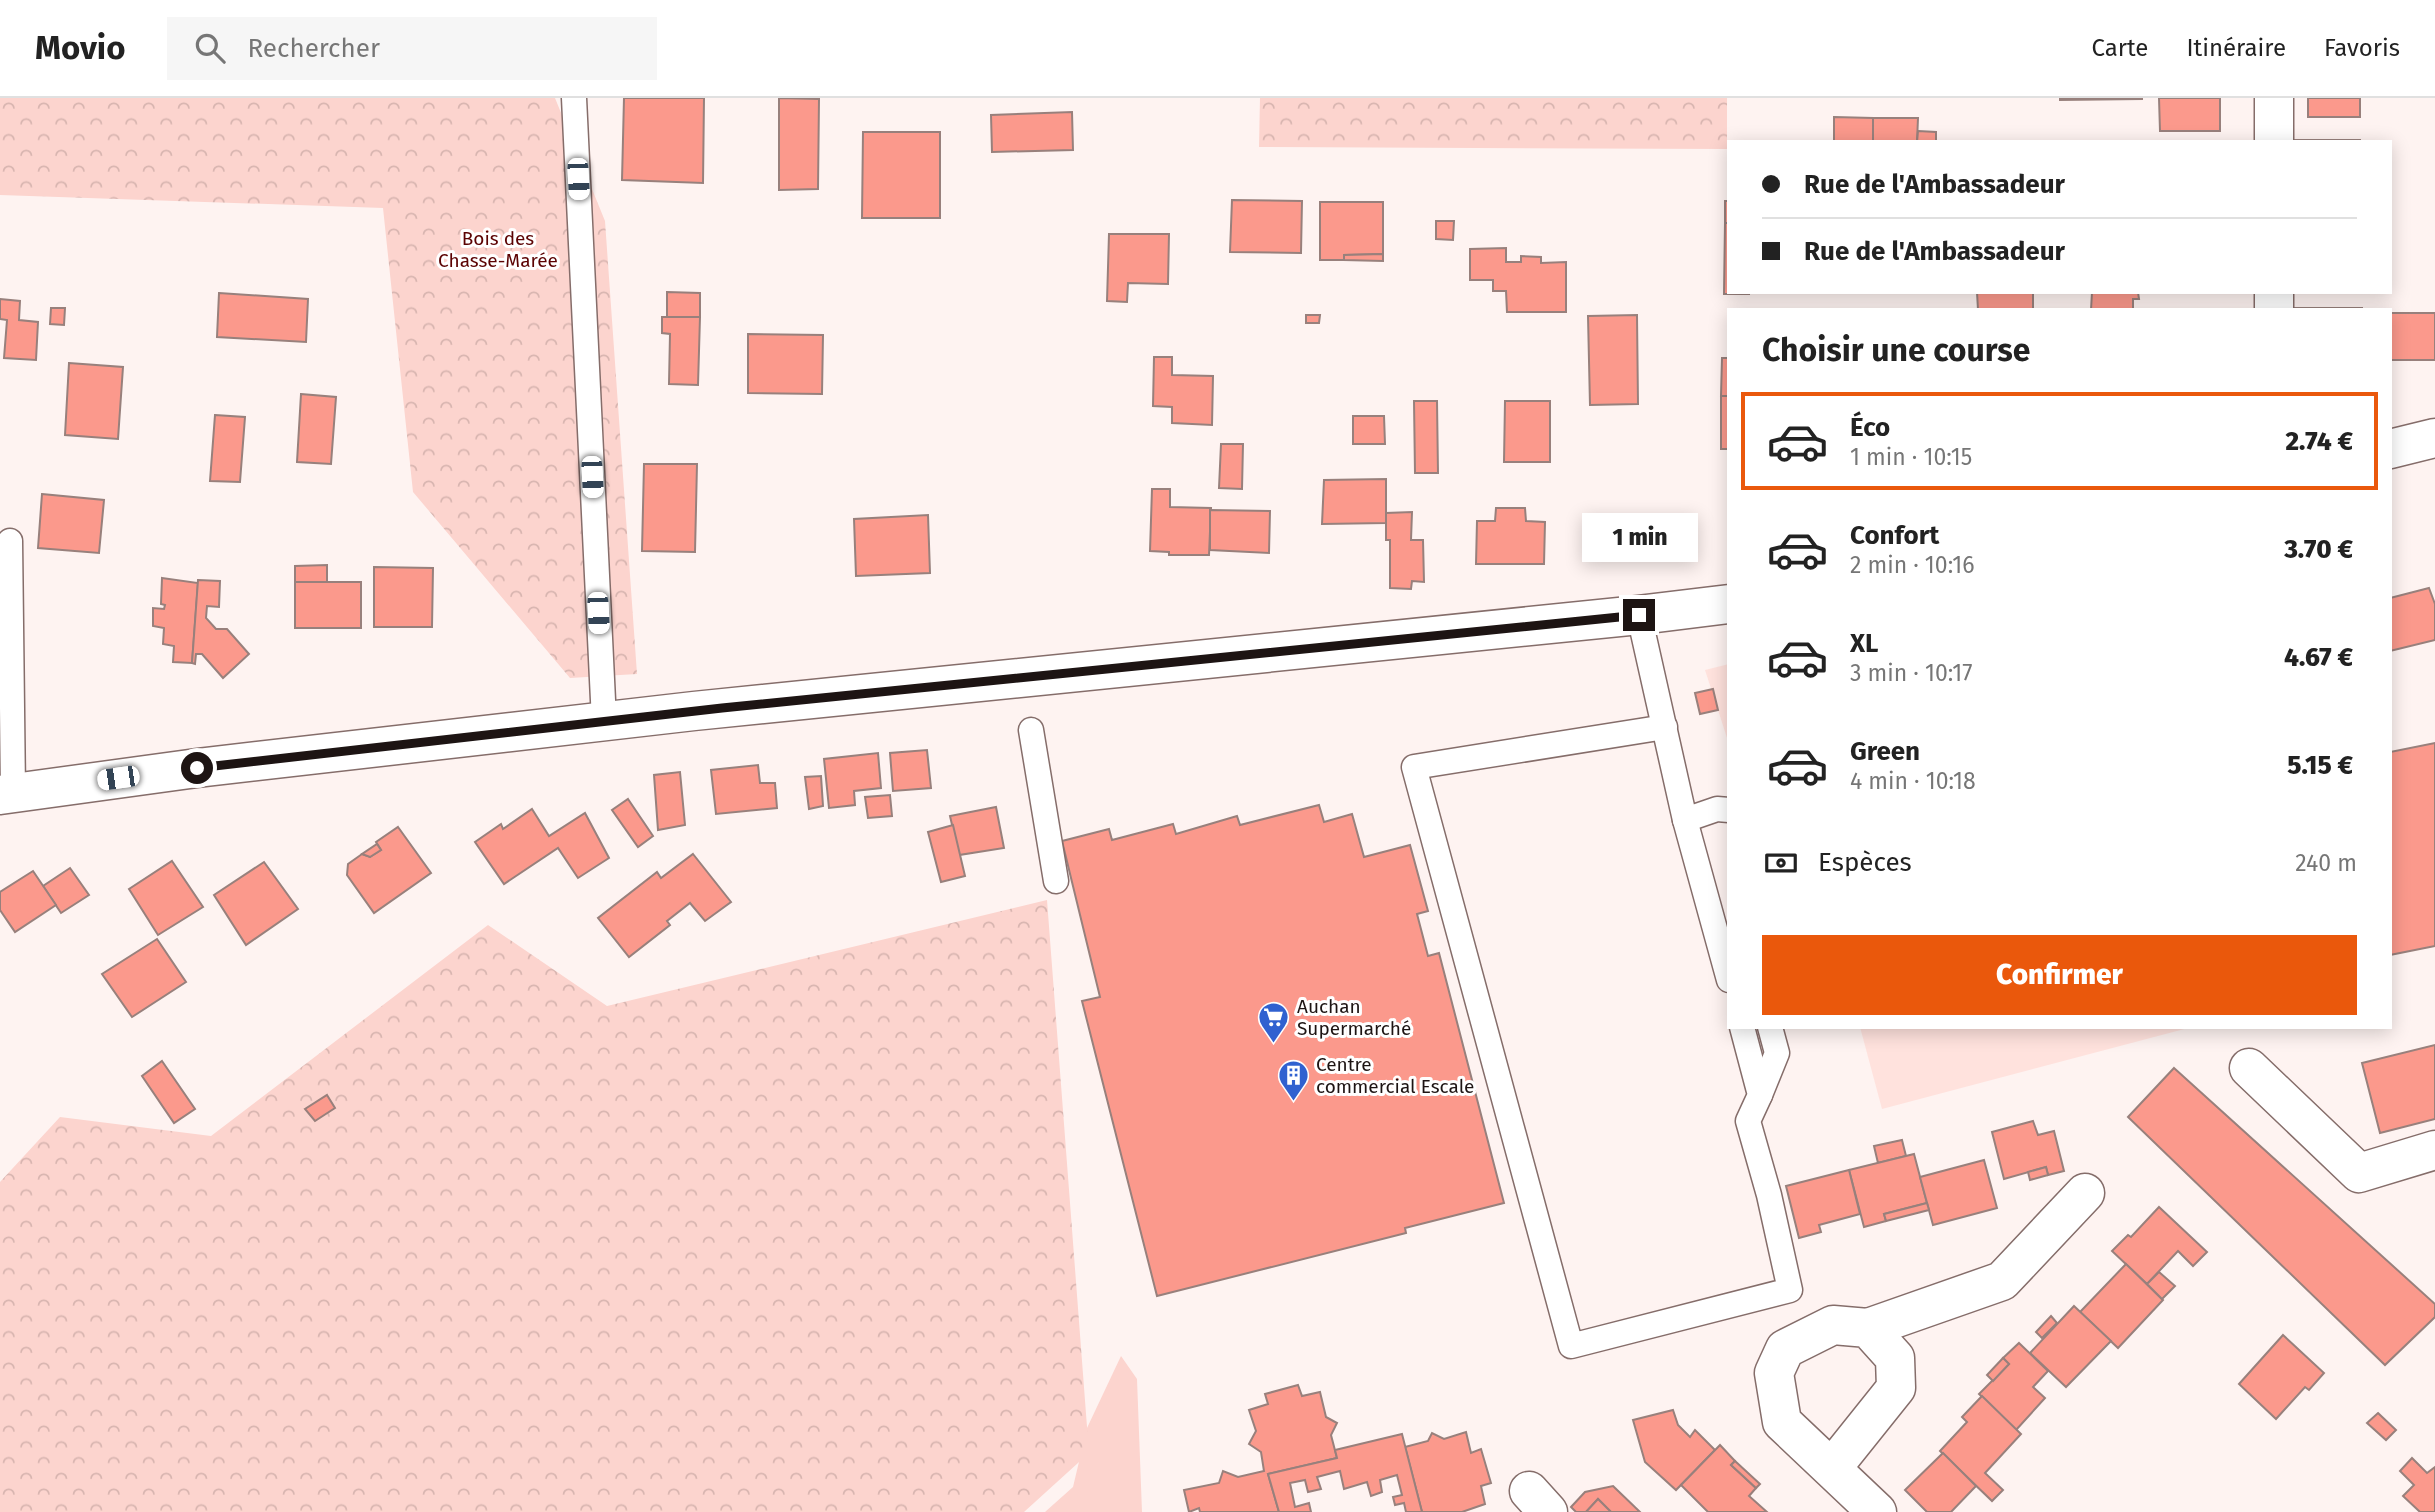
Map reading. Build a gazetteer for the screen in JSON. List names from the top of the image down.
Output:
{
  "parks": ["Bois des Chasse-Marée"],
  "places": {
    "supermarket": ["Auchan Supermarché"],
    "building": ["Centre commercial Escale"]
  },
  "page": {
    "header": "Movio",
    "search": "Rechercher",
    "nav": ["Carte", "Itinéraire", "Favoris"],
    "banner": ["Rue de l'Ambassadeur", "Rue de l'Ambassadeur"],
    "heading": "Choisir une course",
    "list": [
      {
        "name": "Éco",
        "note": "1 min · 10:15",
        "value": "2.74 €"
      },
      {
        "name": "Confort",
        "note": "2 min · 10:16",
        "value": "3.70 €"
      },
      {
        "name": "XL",
        "note": "3 min · 10:17",
        "value": "4.67 €"
      },
      {
        "name": "Green",
        "note": "4 min · 10:18",
        "value": "5.15 €"
      }
    ],
    "bubble": "1 min",
    "pay": ["Espèces", "240 m"],
    "buttons": "Confirmer"
  }
}
